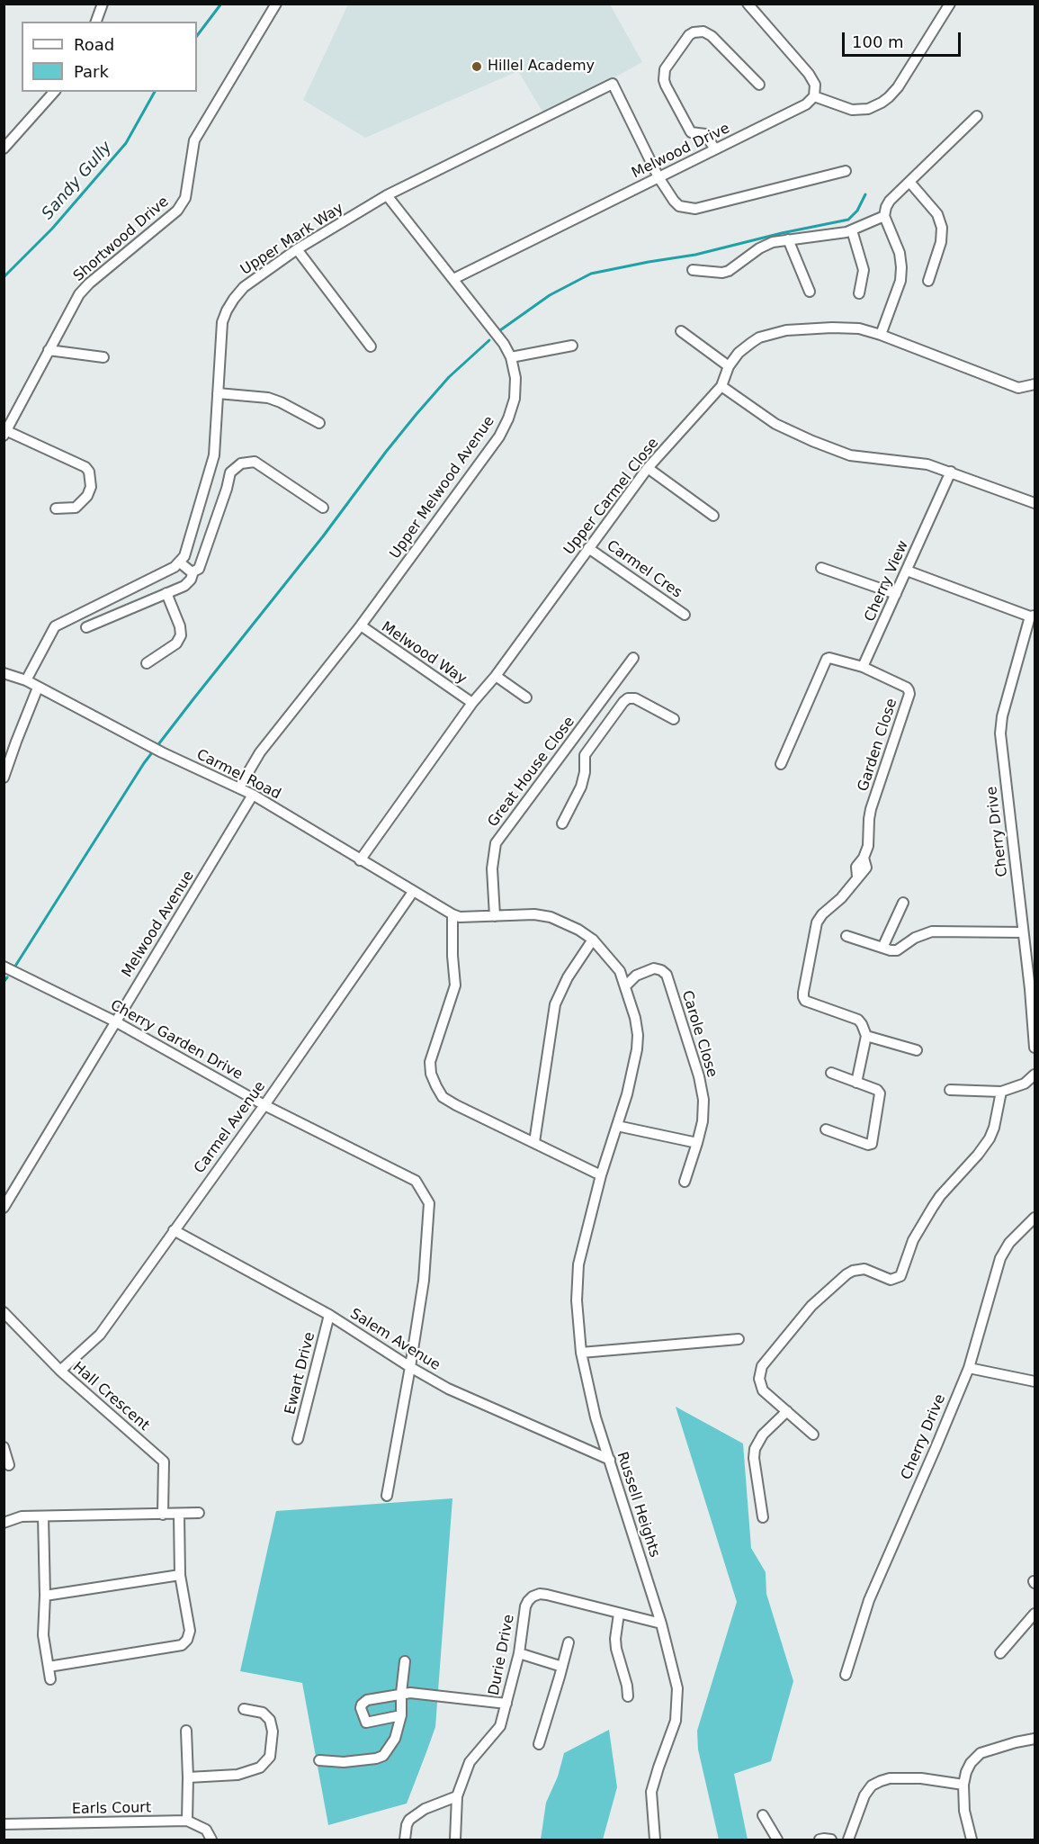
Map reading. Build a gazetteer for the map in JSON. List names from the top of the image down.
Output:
{
  "streets": {
    "street": [
      "Melwood Drive",
      "Shortwood Drive",
      "Upper Mark Way",
      "Upper Melwood Avenue",
      "Upper Carmel Close",
      "Carmel Cres",
      "Cherry View",
      "Melwood Way",
      "Garden Close",
      "Great House Close",
      "Carmel Road",
      "Cherry Drive",
      "Melwood Avenue",
      "Carole Close",
      "Cherry Garden Drive",
      "Carmel Avenue",
      "Salem Avenue",
      "Ewart Drive",
      "Hall Crescent",
      "Russell Heights",
      "Durie Drive",
      "Earls Court"
    ]
  },
  "crossings": [
    ["Melwood Drive", "Upper Mark Way"],
    ["Melwood Drive", "Upper Melwood Avenue"],
    ["Upper Mark Way", "Upper Melwood Avenue"],
    ["Upper Melwood Avenue", "Melwood Way"],
    ["Upper Melwood Avenue", "Carmel Road"],
    ["Upper Carmel Close", "Carmel Cres"],
    ["Upper Carmel Close", "Melwood Way"],
    ["Upper Carmel Close", "Carmel Road"],
    ["Cherry View", "Garden Close"],
    ["Great House Close", "Russell Heights"],
    ["Carmel Road", "Melwood Avenue"],
    ["Carmel Road", "Carmel Avenue"],
    ["Carmel Road", "Russell Heights"],
    ["Melwood Avenue", "Cherry Garden Drive"],
    ["Carole Close", "Russell Heights"],
    ["Cherry Garden Drive", "Carmel Avenue"],
    ["Cherry Garden Drive", "Salem Avenue"],
    ["Carmel Avenue", "Salem Avenue"],
    ["Carmel Avenue", "Hall Crescent"],
    ["Salem Avenue", "Ewart Drive"],
    ["Salem Avenue", "Russell Heights"],
    ["Russell Heights", "Durie Drive"]
  ],
  "water": ["Sandy Gully"],
  "places": ["Hillel Academy"],
  "legend": ["Road", "Park"],
  "scale_bar": "100 m"
}
